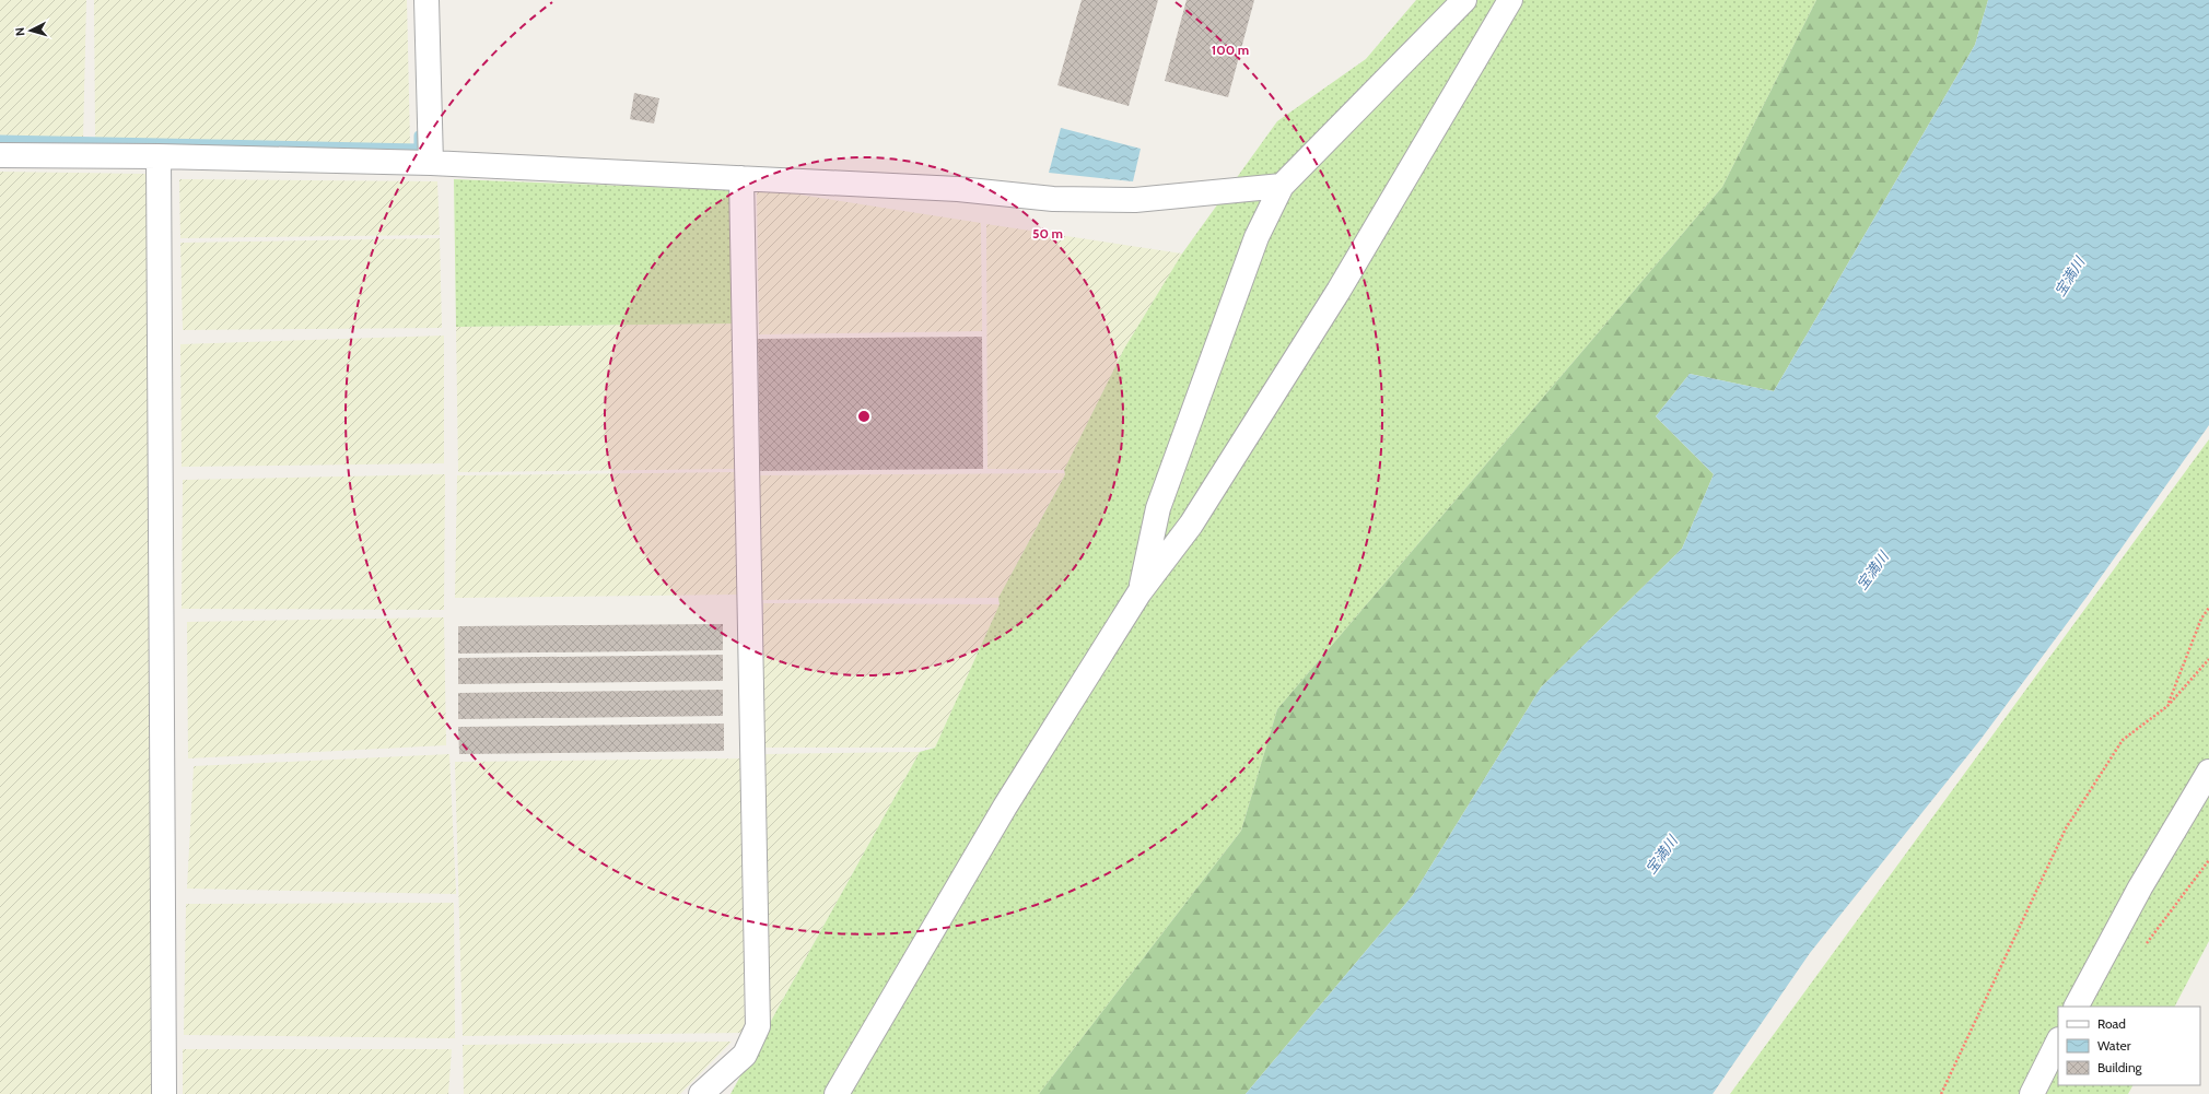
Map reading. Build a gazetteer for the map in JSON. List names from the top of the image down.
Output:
{
  "water": ["宝満川"],
  "legend": ["Road", "Water", "Building"],
  "north": "left",
  "rings": ["100 m", "50 m"]
}
